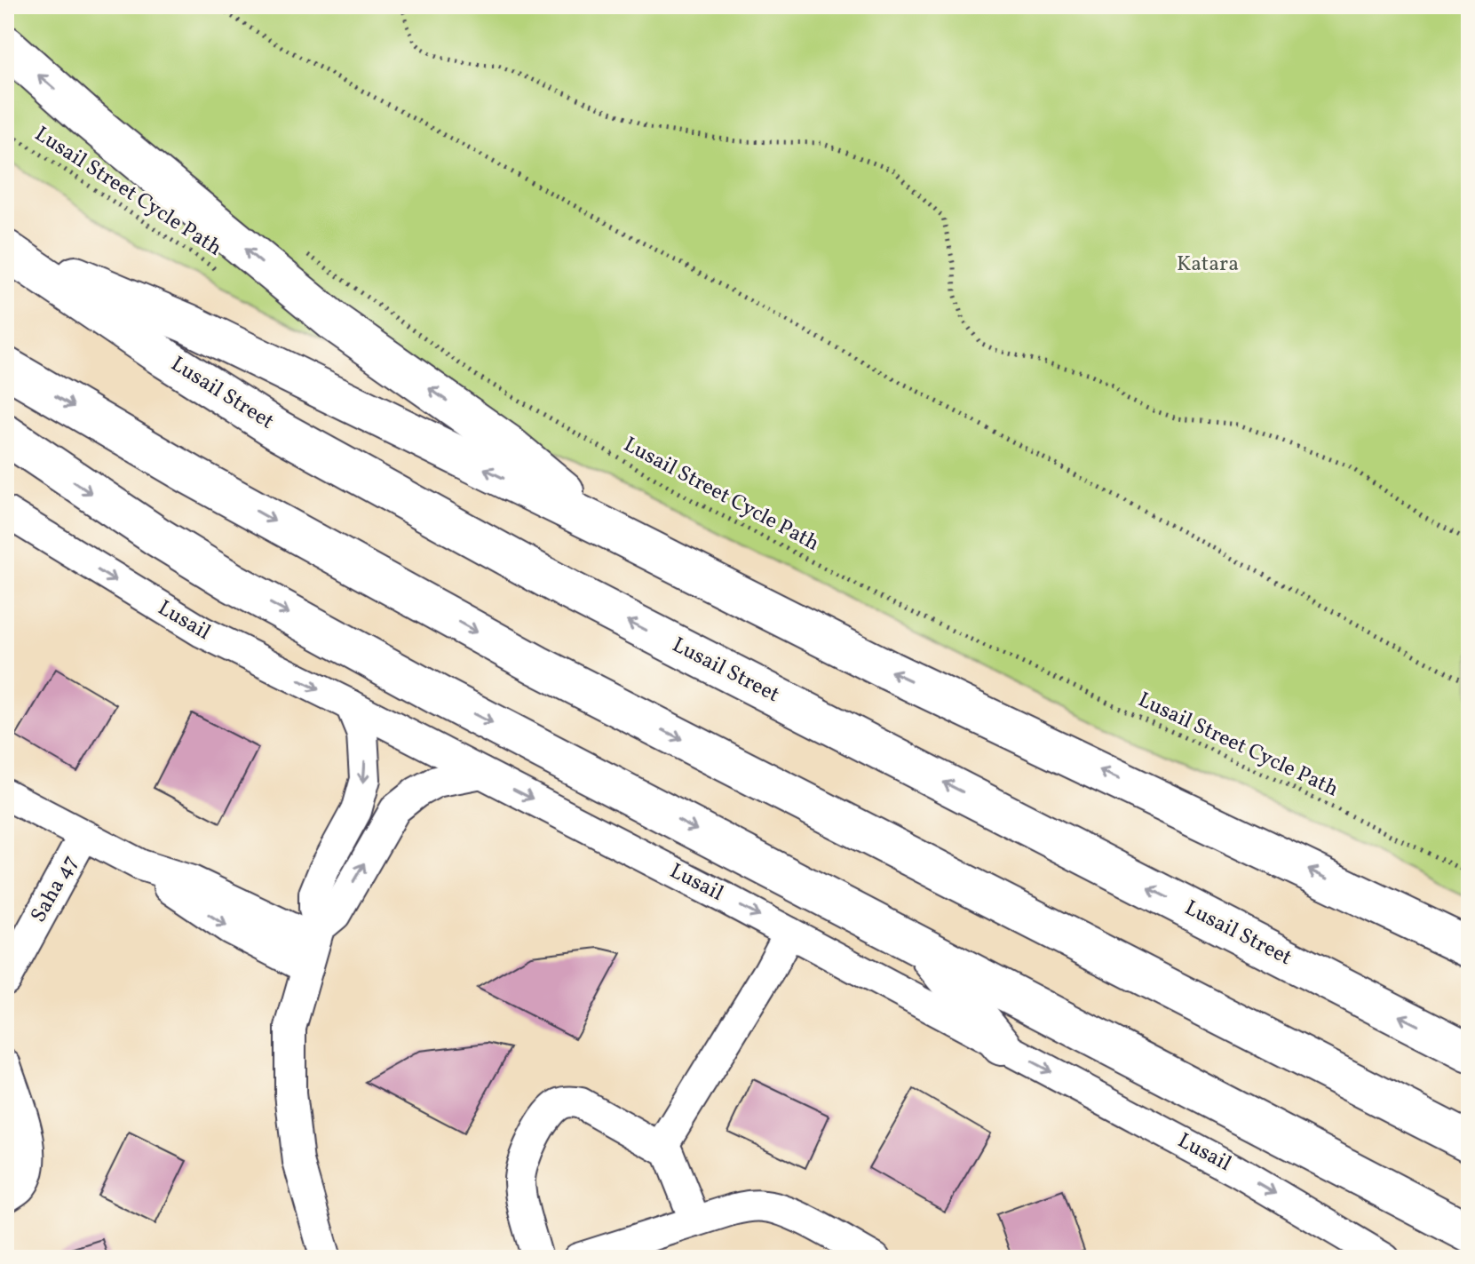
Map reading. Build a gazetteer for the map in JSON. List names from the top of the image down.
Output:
{
  "streets": {
    "highway": ["Lusail Street"],
    "street": ["Lusail", "Saha 47"],
    "path": ["Lusail Street Cycle Path"]
  },
  "one_way": ["Lusail"],
  "parks": ["Katara"]
}
